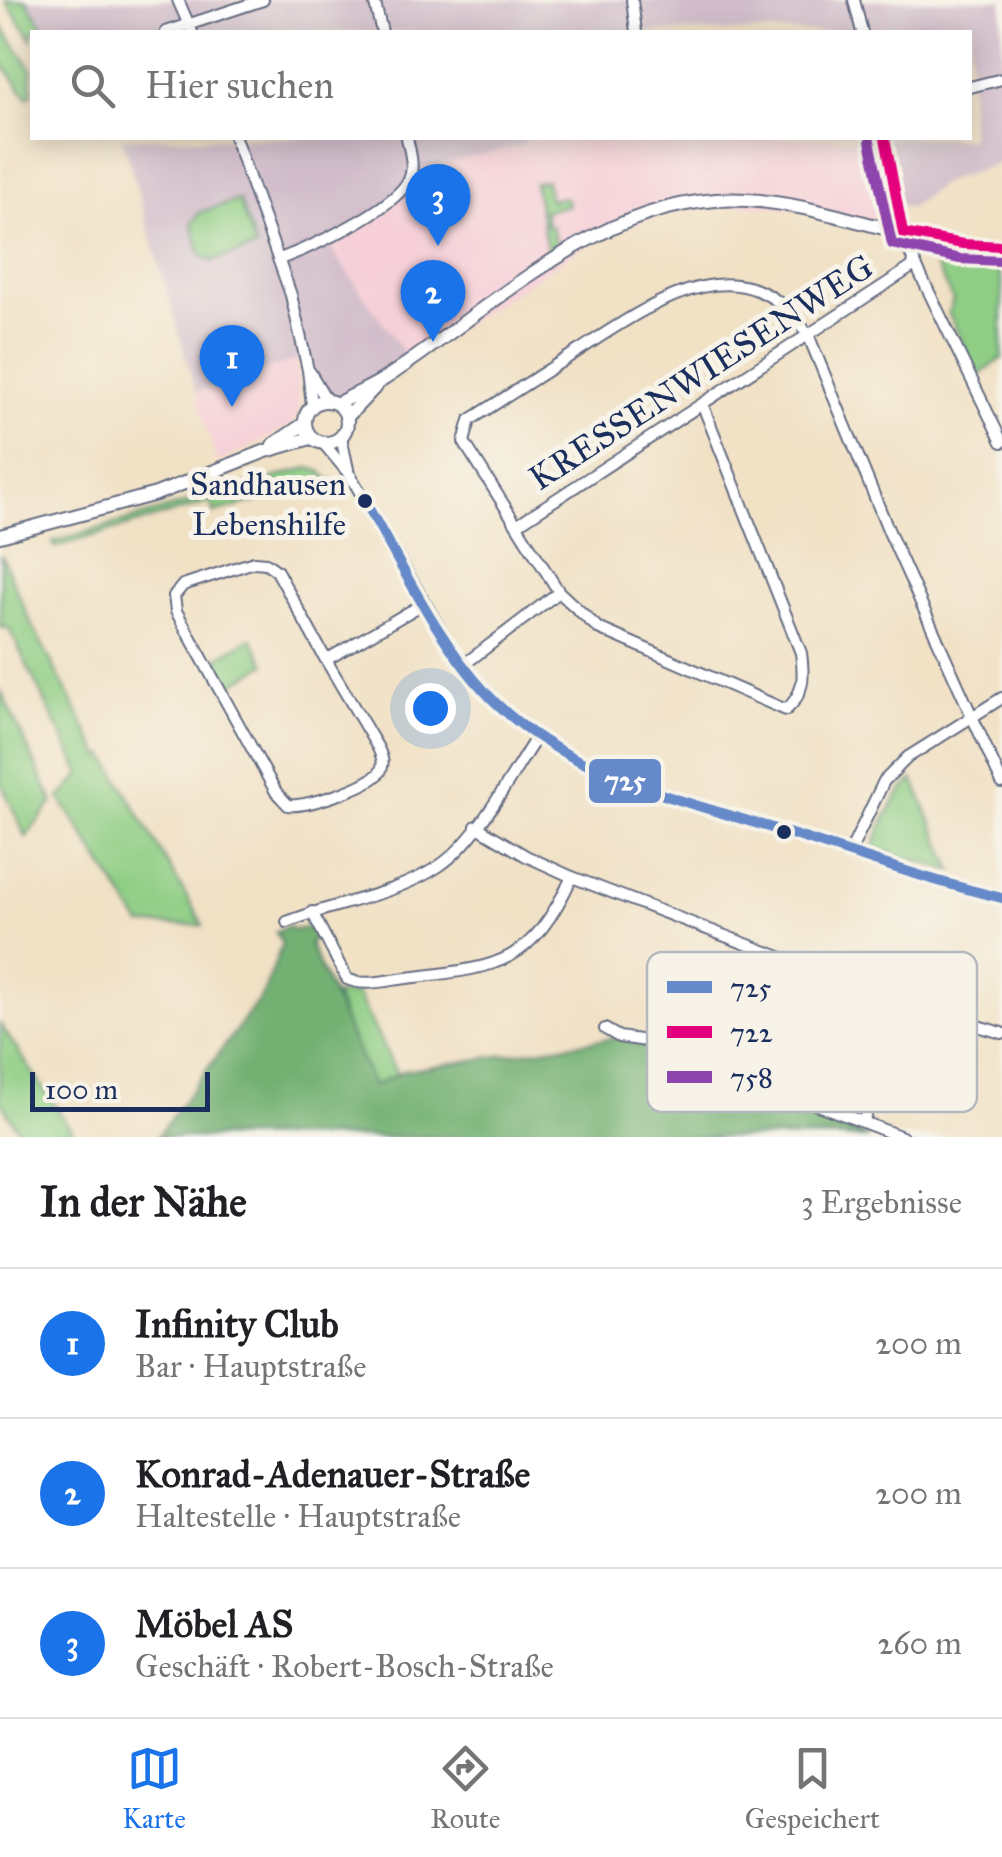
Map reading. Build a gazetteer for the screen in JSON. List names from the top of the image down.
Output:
{
  "streets": {
    "street": ["KRESSENWIESENWEG"]
  },
  "places": ["Sandhausen Lebenshilfe"],
  "lines": ["transit line 722", "transit line 758", "transit line 725"],
  "legend": ["725", "722", "758"],
  "scale_bar": "100 m",
  "page": {
    "search": "Hier suchen",
    "pins": ["3", "2", "1"],
    "scale": "100 m",
    "heading": ["In der Nähe", "3 Ergebnisse"],
    "list": [
      {
        "mark": "1",
        "name": "Infinity Club",
        "note": "Bar · Hauptstraße",
        "value": "200 m"
      },
      {
        "mark": "2",
        "name": "Konrad-Adenauer-Straße",
        "note": "Haltestelle · Hauptstraße",
        "value": "200 m"
      },
      {
        "mark": "3",
        "name": "Möbel AS",
        "note": "Geschäft · Robert-Bosch-Straße",
        "value": "260 m"
      }
    ],
    "nav": ["Karte", "Route", "Gespeichert"]
  }
}
